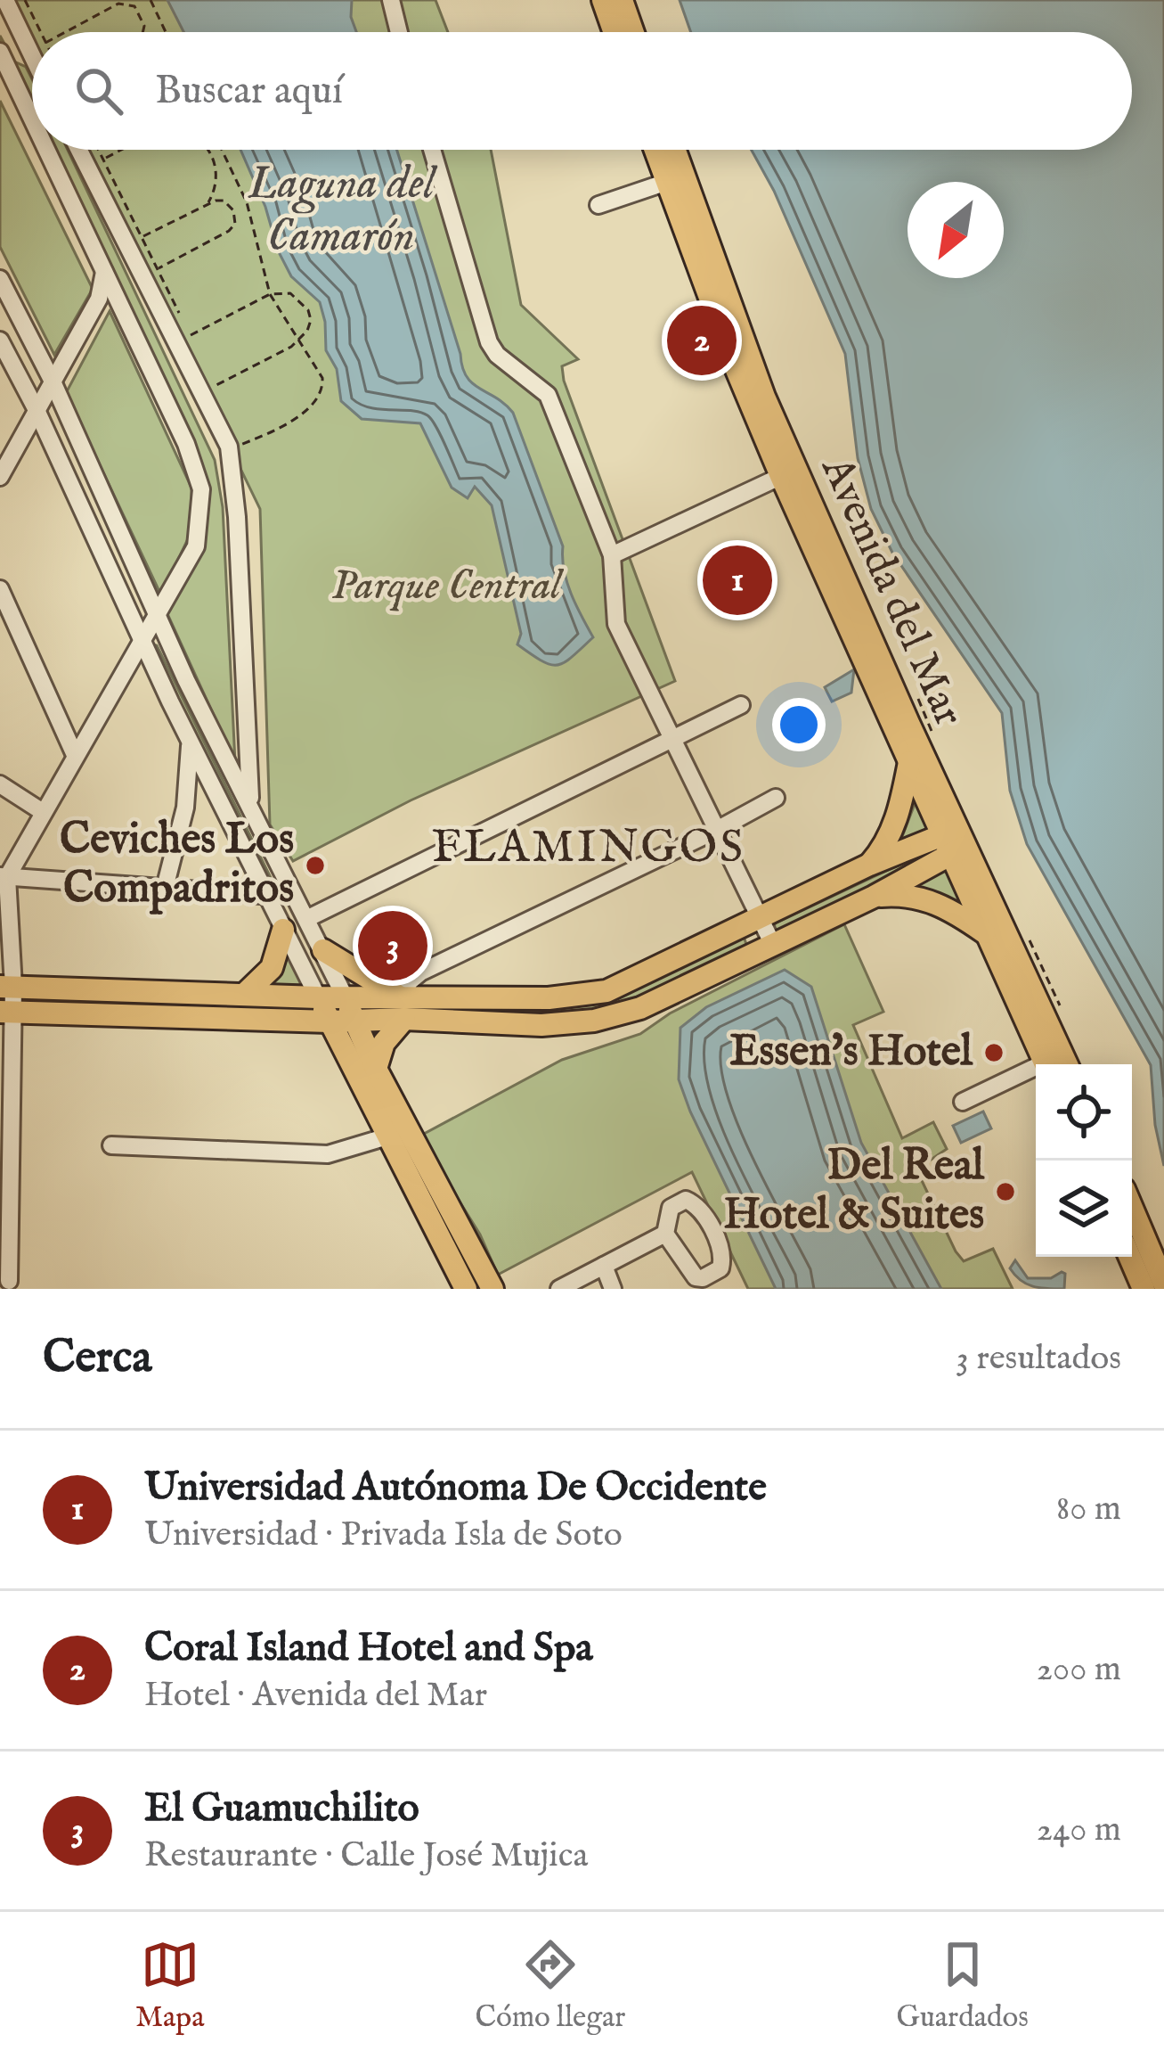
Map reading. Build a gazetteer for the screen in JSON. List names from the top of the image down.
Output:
{
  "streets": {
    "main road": ["Avenida del Mar"]
  },
  "districts": ["FLAMINGOS"],
  "water": ["Laguna del Camarón"],
  "parks": ["Parque Central"],
  "places": ["Ceviches Los Compadritos", "Essen's Hotel", "Del Real Hotel & Suites"],
  "north": "bottom left",
  "page": {
    "search": "Buscar aquí",
    "pins": ["2", "1", "3"],
    "heading": ["Cerca", "3 resultados"],
    "list": [
      {
        "mark": "1",
        "name": "Universidad Autónoma De Occidente",
        "note": "Universidad · Privada Isla de Soto",
        "value": "80 m"
      },
      {
        "mark": "2",
        "name": "Coral Island Hotel and Spa",
        "note": "Hotel · Avenida del Mar",
        "value": "200 m"
      },
      {
        "mark": "3",
        "name": "El Guamuchilito",
        "note": "Restaurante · Calle José Mujica",
        "value": "240 m"
      }
    ],
    "nav": ["Mapa", "Cómo llegar", "Guardados"]
  }
}
